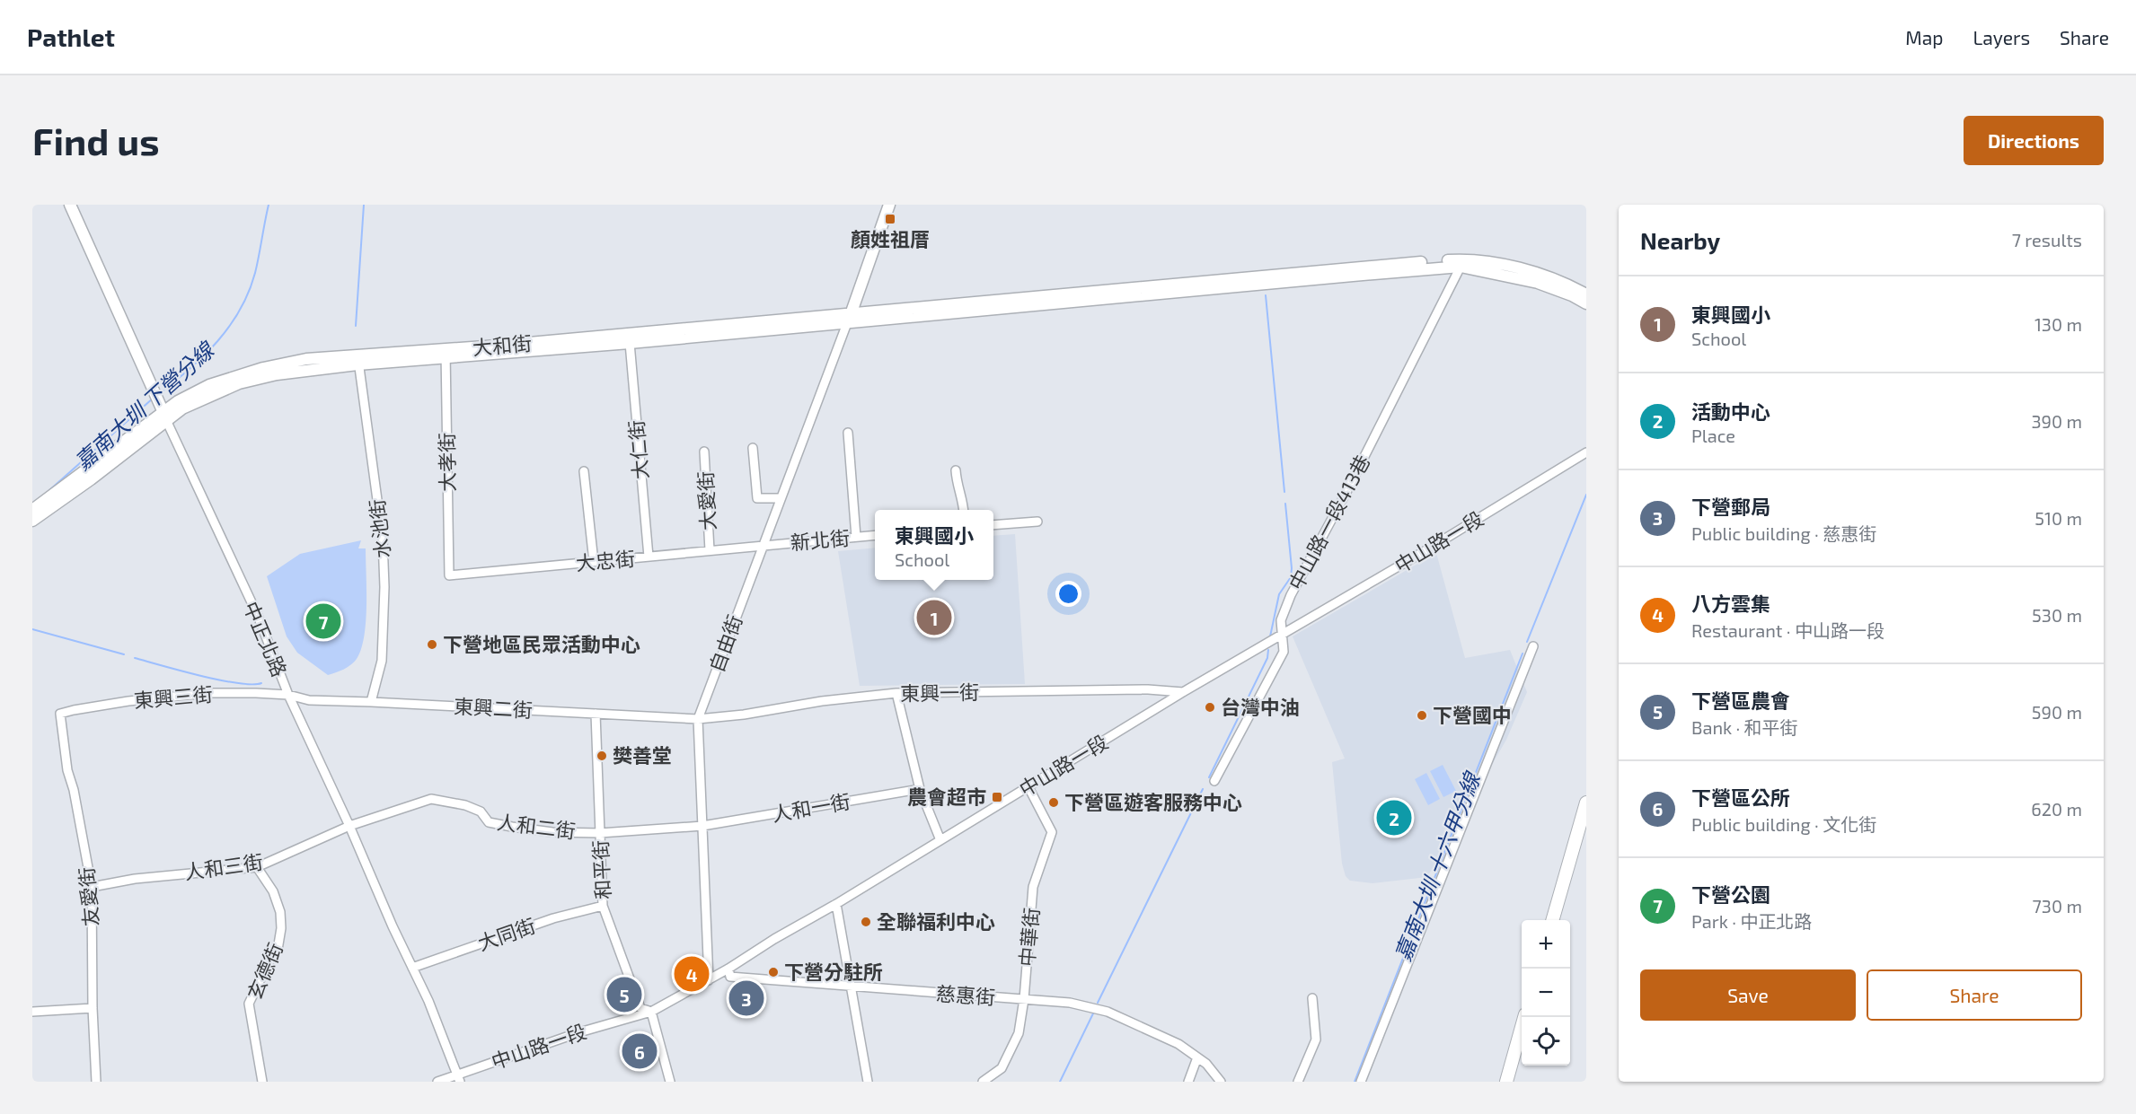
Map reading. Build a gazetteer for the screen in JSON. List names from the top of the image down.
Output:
{
  "streets": {
    "main road": ["大和街", "中正北路"],
    "street": [
      "大仁街",
      "大孝街",
      "大愛街",
      "中山路一段413巷",
      "水池街",
      "新北街",
      "中山路一段",
      "大忠街",
      "自由街",
      "東興一街",
      "東興三街",
      "東興二街",
      "人和一街",
      "人和二街",
      "人和三街",
      "和平街",
      "友愛街",
      "大同街",
      "中華街",
      "玄德街",
      "慈惠街"
    ]
  },
  "crossings": [
    ["大和街", "大仁街"],
    ["大和街", "大孝街"],
    ["大和街", "水池街"],
    ["大和街", "中正北路"],
    ["大和街", "自由街"],
    ["大仁街", "大忠街"],
    ["大孝街", "大忠街"],
    ["大愛街", "大忠街"],
    ["中山路一段413巷", "中山路一段"],
    ["水池街", "東興二街"],
    ["新北街", "大忠街"],
    ["新北街", "自由街"],
    ["中山路一段", "中正北路"],
    ["中山路一段", "自由街"],
    ["中山路一段", "東興一街"],
    ["中山路一段", "和平街"],
    ["中山路一段", "中華街"],
    ["中山路一段", "慈惠街"],
    ["大忠街", "自由街"],
    ["中正北路", "東興三街"],
    ["中正北路", "東興二街"],
    ["中正北路", "人和二街"],
    ["中正北路", "人和三街"],
    ["中正北路", "大同街"],
    ["自由街", "東興一街"],
    ["自由街", "東興二街"],
    ["自由街", "人和一街"],
    ["自由街", "人和二街"],
    ["東興一街", "東興二街"],
    ["東興三街", "東興二街"],
    ["東興三街", "友愛街"],
    ["東興二街", "和平街"],
    ["人和一街", "人和二街"],
    ["人和二街", "人和三街"],
    ["人和二街", "和平街"],
    ["人和三街", "友愛街"],
    ["人和三街", "玄德街"],
    ["和平街", "大同街"],
    ["中華街", "慈惠街"]
  ],
  "water": ["嘉南大圳 下營分線", "嘉南大圳 十六甲分線"],
  "places": {
    "transit": ["顏姓祖厝", "農會超市"],
    "other": [
      "下營地區民眾活動中心",
      "台灣中油",
      "下營國中",
      "樊善堂",
      "下營區遊客服務中心",
      "全聯福利中心",
      "下營分駐所"
    ]
  },
  "page": {
    "header": "Pathlet",
    "nav": ["Map", "Layers", "Share"],
    "buttons": [
      "Directions",
      ["Save", "Share"]
    ],
    "title": "Find us",
    "heading": ["Nearby", "7 results"],
    "list": [
      {
        "mark": "1",
        "name": "東興國小",
        "note": "School",
        "value": "130 m"
      },
      {
        "mark": "2",
        "name": "活動中心",
        "note": "Place",
        "value": "390 m"
      },
      {
        "mark": "3",
        "name": "下營郵局",
        "note": "Public building · 慈惠街",
        "value": "510 m"
      },
      {
        "mark": "4",
        "name": "八方雲集",
        "note": "Restaurant · 中山路一段",
        "value": "530 m"
      },
      {
        "mark": "5",
        "name": "下營區農會",
        "note": "Bank · 和平街",
        "value": "590 m"
      },
      {
        "mark": "6",
        "name": "下營區公所",
        "note": "Public building · 文化街",
        "value": "620 m"
      },
      {
        "mark": "7",
        "name": "下營公園",
        "note": "Park · 中正北路",
        "value": "730 m"
      }
    ],
    "popup": ["東興國小", "School"],
    "pins": [
      "1",
      "7",
      "2",
      "4",
      "5",
      "3",
      "6"
    ],
    "map_buttons": ["+", "−"]
  }
}
